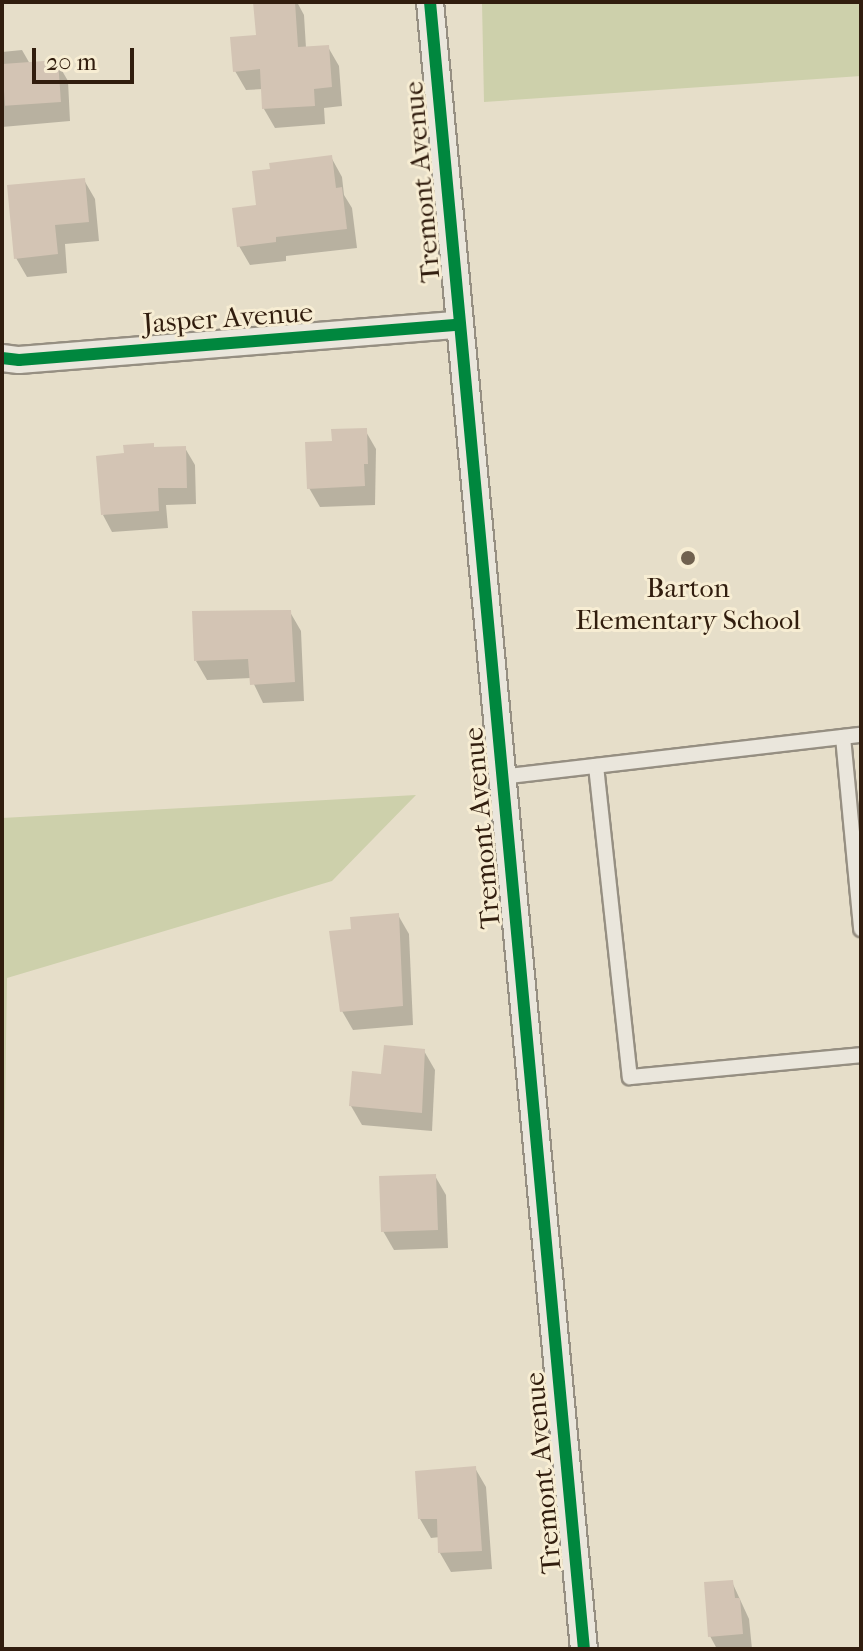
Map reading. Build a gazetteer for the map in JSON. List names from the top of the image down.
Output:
{
  "streets": {
    "street": ["Tremont Avenue", "Jasper Avenue"]
  },
  "crossings": [
    ["Tremont Avenue", "Jasper Avenue"]
  ],
  "places": ["Barton Elementary School"],
  "scale_bar": "20 m"
}
